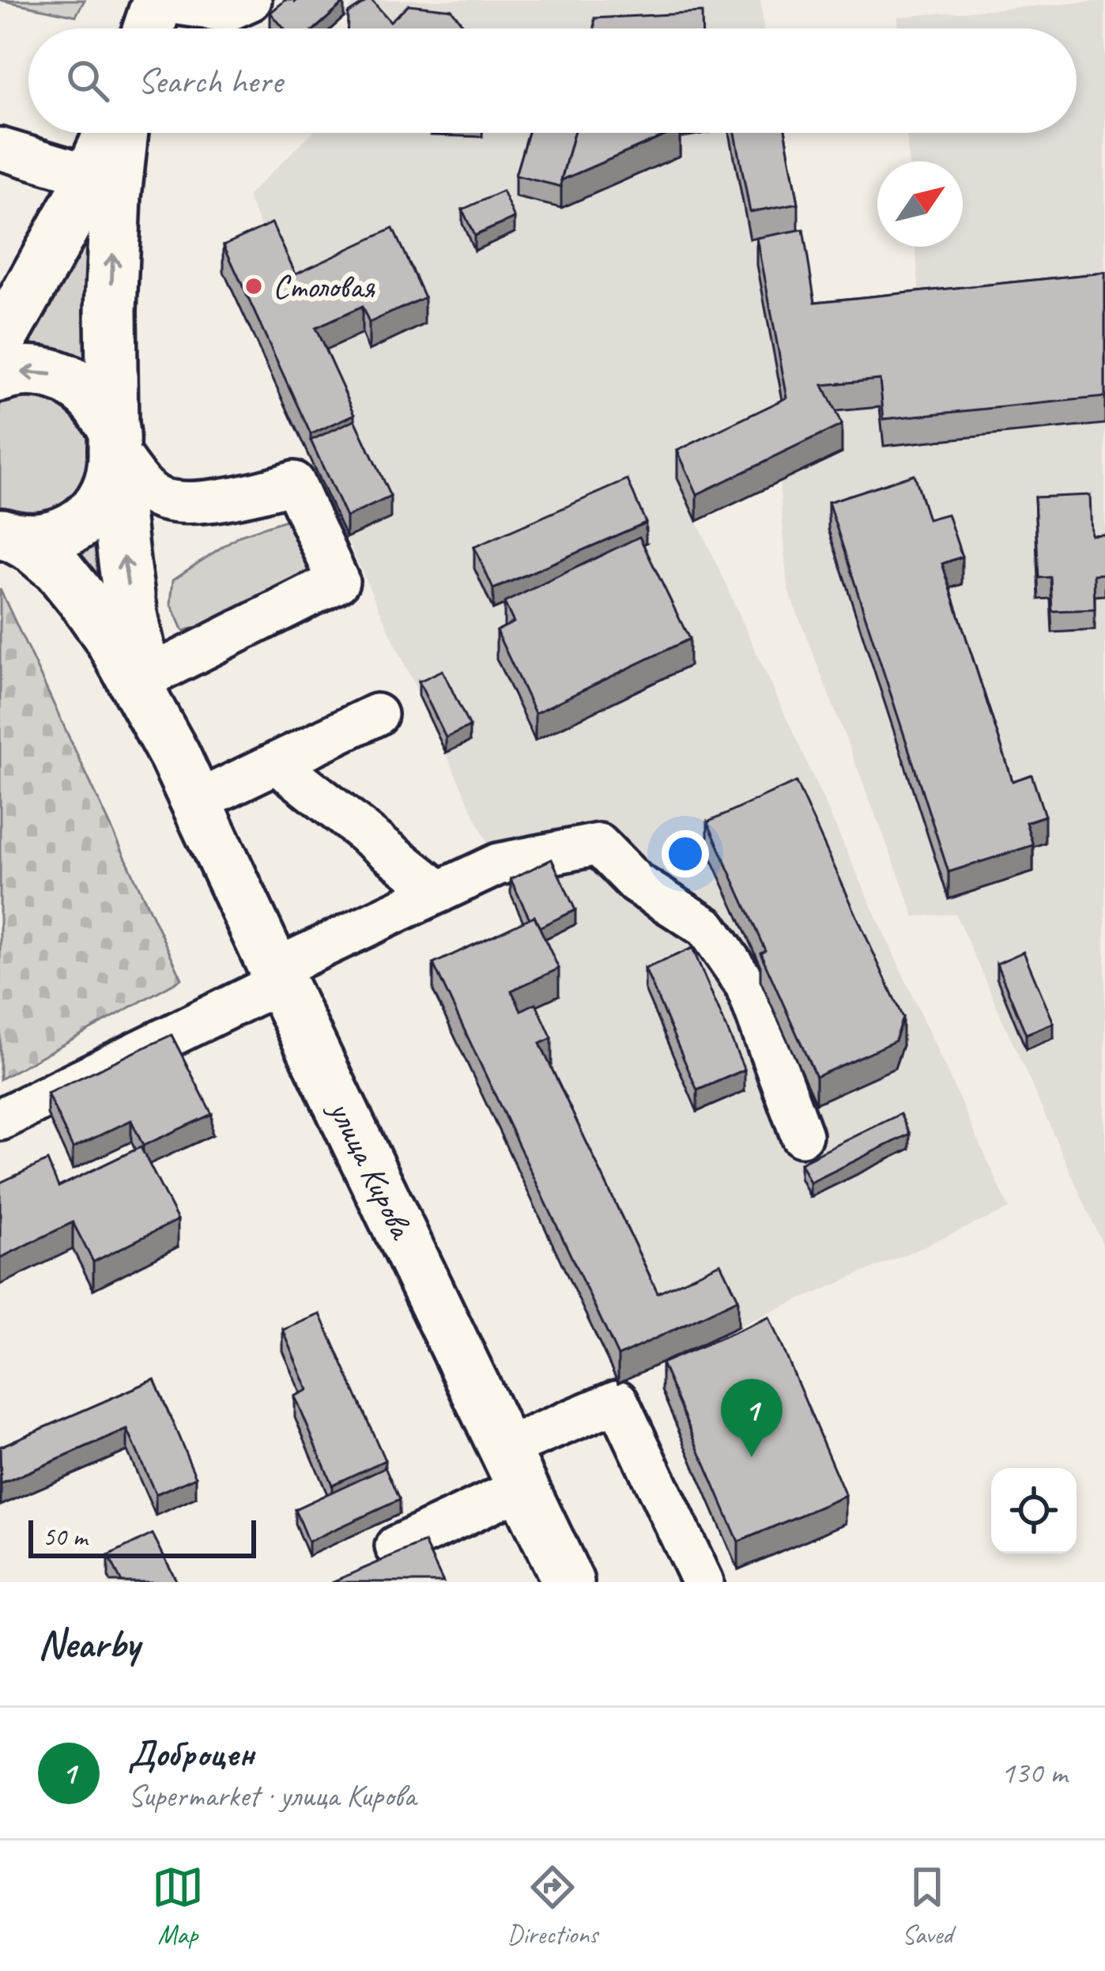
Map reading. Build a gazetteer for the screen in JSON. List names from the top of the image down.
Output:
{
  "streets": {
    "main road": ["улица Кирова"]
  },
  "places": ["Столовая"],
  "scale_bar": "50 m",
  "north": "top right",
  "page": {
    "search": "Search here",
    "pins": "1",
    "scale": "50 m",
    "heading": "Nearby",
    "list": [
      {
        "mark": "1",
        "name": "Доброцен",
        "note": "Supermarket · улица Кирова",
        "value": "130 m"
      }
    ],
    "nav": ["Map", "Directions", "Saved"]
  }
}
